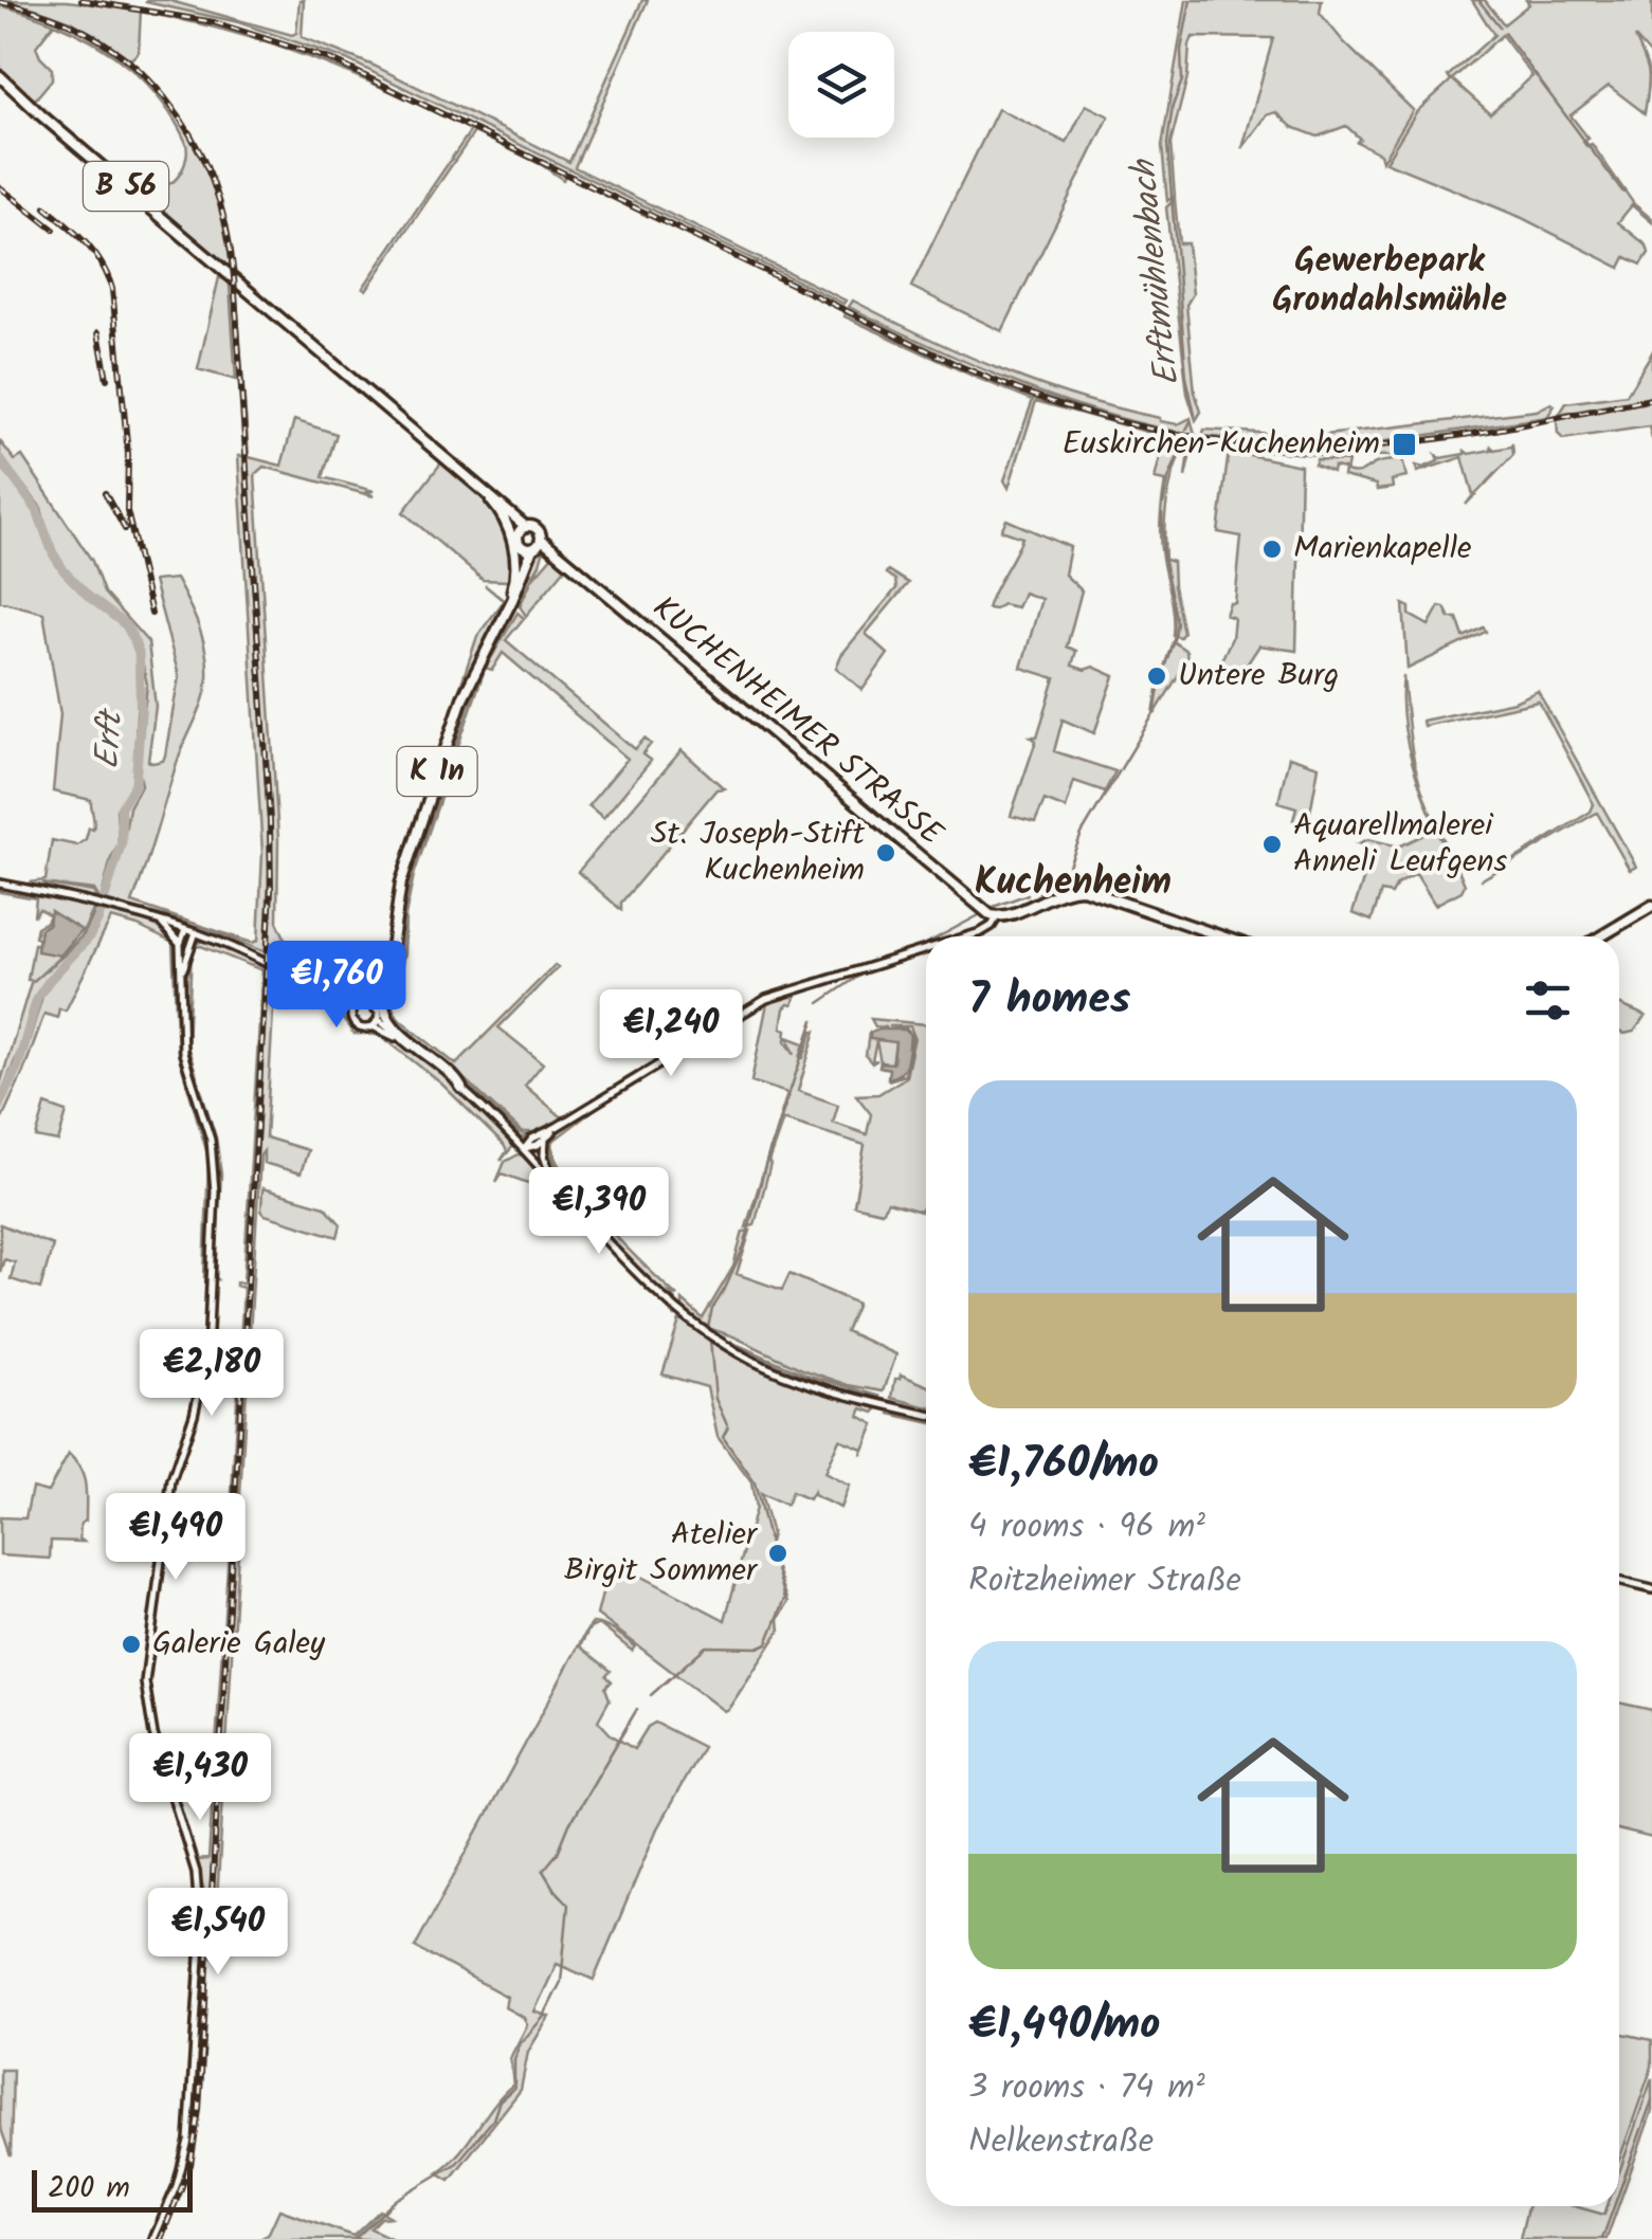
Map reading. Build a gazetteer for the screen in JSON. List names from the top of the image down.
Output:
{
  "streets": {
    "main road": ["B 56", "KUCHENHEIMER STRASSE", "K 1n"]
  },
  "crossings": [
    ["B 56", "KUCHENHEIMER STRASSE"],
    ["B 56", "K 1n"],
    ["KUCHENHEIMER STRASSE", "K 1n"]
  ],
  "districts": ["Gewerbepark Grondahlsmühle", "Kuchenheim"],
  "water": ["Erftmühlenbach", "Erft"],
  "places": {
    "transit": ["Euskirchen-Kuchenheim"],
    "other": [
      "Marienkapelle",
      "Untere Burg",
      "Aquarellmalerei Anneli Leufgens",
      "St. Joseph-Stift Kuchenheim",
      "Atelier Birgit Sommer",
      "Galerie Galey"
    ]
  },
  "scale_bar": "200 m",
  "page": {
    "heading": "7 homes",
    "price": [
      "€1,760",
      "€1,240",
      "€1,390",
      "€2,180",
      "€1,490",
      "€1,430",
      "€1,540"
    ],
    "list": [
      {
        "name": "€1,760/mo",
        "note": "4 rooms · 96 m² · Roitzheimer Straße"
      },
      {
        "name": "€1,490/mo",
        "note": "3 rooms · 74 m² · Nelkenstraße"
      }
    ],
    "scale": "200 m"
  }
}
